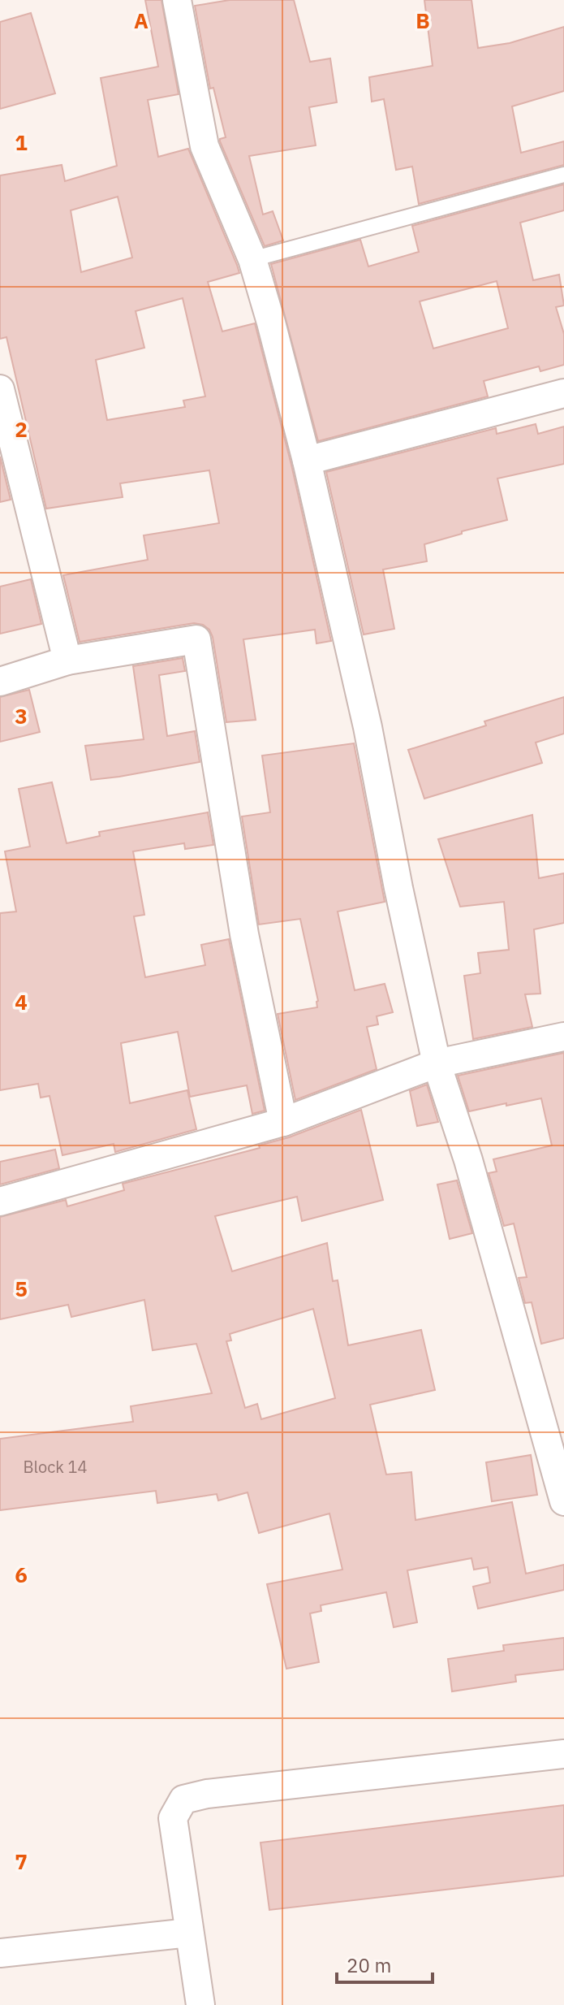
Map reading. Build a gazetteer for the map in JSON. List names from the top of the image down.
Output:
{
  "house_numbers": ["Block 14"],
  "scale_bar": "20 m",
  "grid": {
    "columns": ["A", "B"],
    "rows": [
      "1",
      "2",
      "3",
      "4",
      "5",
      "6",
      "7"
    ]
  }
}
